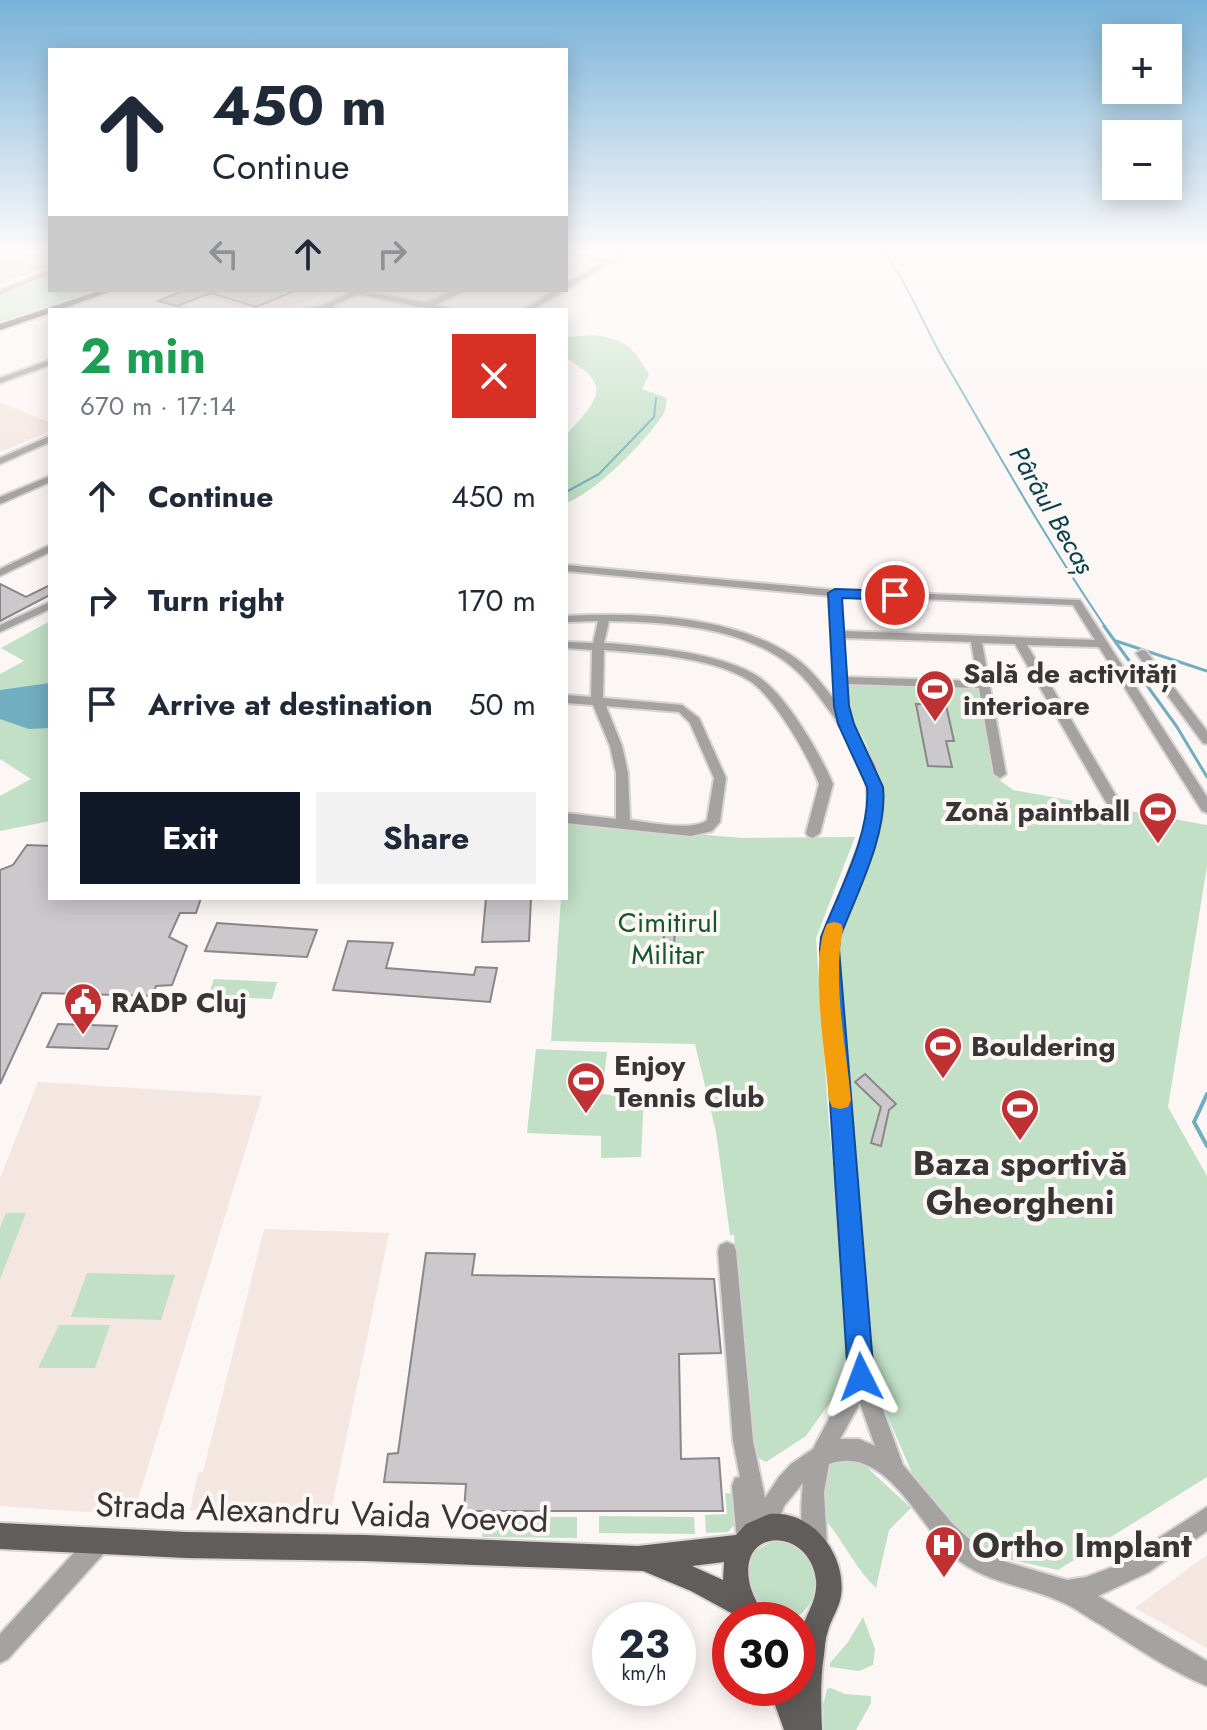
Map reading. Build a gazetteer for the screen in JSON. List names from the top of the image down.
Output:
{
  "streets": {
    "main road": ["Strada Alexandru Vaida Voevod"]
  },
  "water": ["Pârâul Becaș"],
  "parks": ["Cimitirul Militar"],
  "places": {
    "sports": [
      "Sală de activități interioare",
      "Zonă paintball",
      "Bouldering",
      "Enjoy Tennis Club",
      "Baza sportivă Gheorgheni"
    ],
    "public building": ["RADP Cluj"],
    "hospital": ["Ortho Implant"]
  },
  "page": {
    "map_buttons": ["+", "−"],
    "turn": ["450 m", "Continue"],
    "heading": ["2 min", "670 m · 17:14"],
    "list": [
      {
        "name": "Continue",
        "value": "450 m"
      },
      {
        "name": "Turn right",
        "value": "170 m"
      },
      {
        "name": "Arrive at destination",
        "value": "50 m"
      }
    ],
    "buttons": ["Exit", "Share"],
    "speed": "23 km/h",
    "limit": "30"
  }
}
